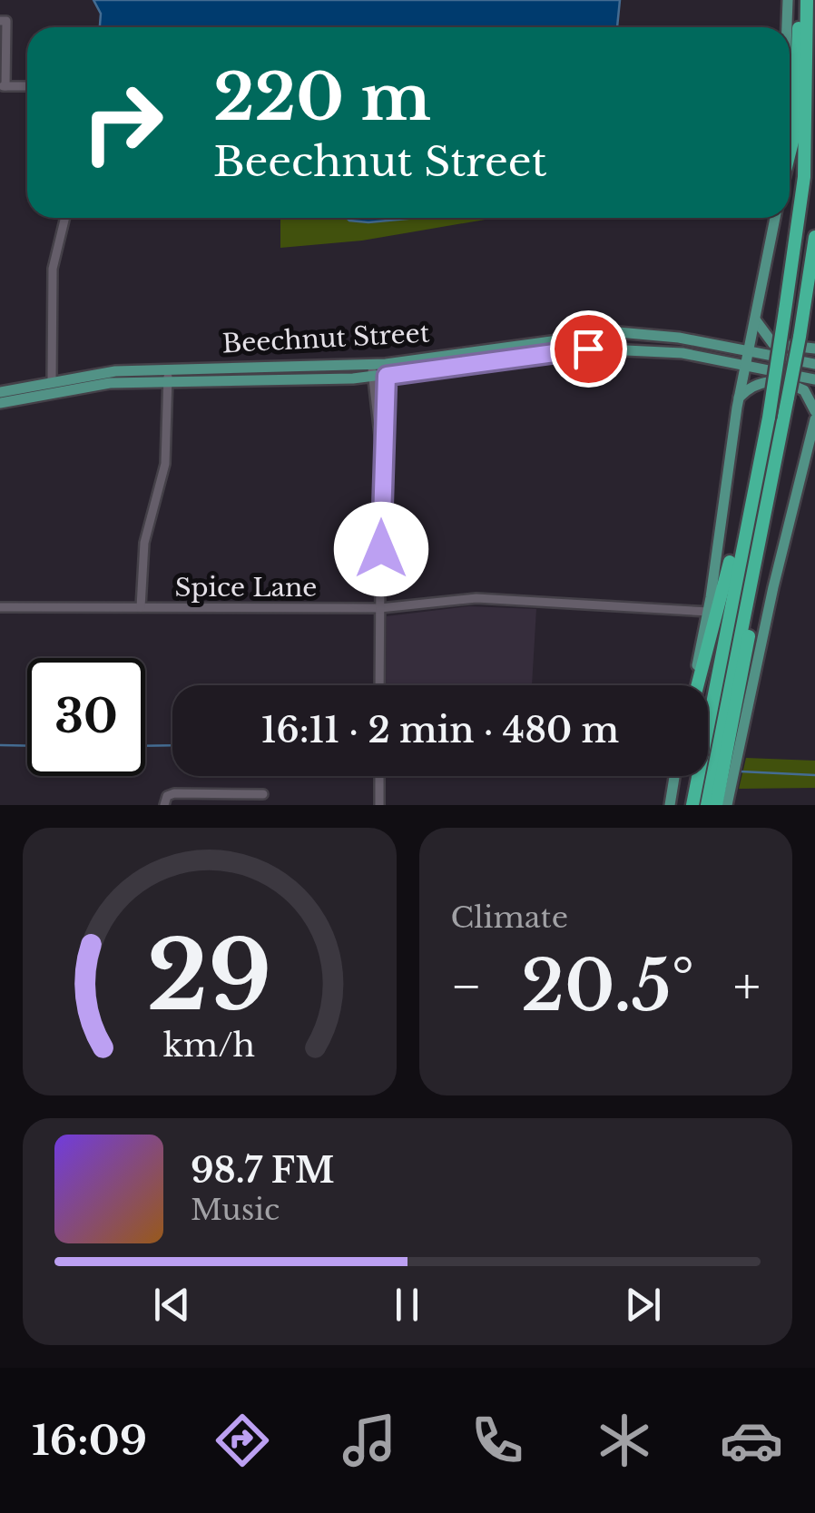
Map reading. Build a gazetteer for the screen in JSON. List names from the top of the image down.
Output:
{
  "streets": {
    "main road": ["Beechnut Street"],
    "street": ["Spice Lane"]
  },
  "page": {
    "turn": ["220 m", "Beechnut Street"],
    "limit": "30",
    "trip": "16:11 · 2 min · 480 m",
    "tile": "Climate",
    "heat": ["−", "20.5°", "+"],
    "song": ["98.7 FM", "Music"],
    "tabs": "16:09",
    "gauge": ["29", "km/h"]
  }
}
